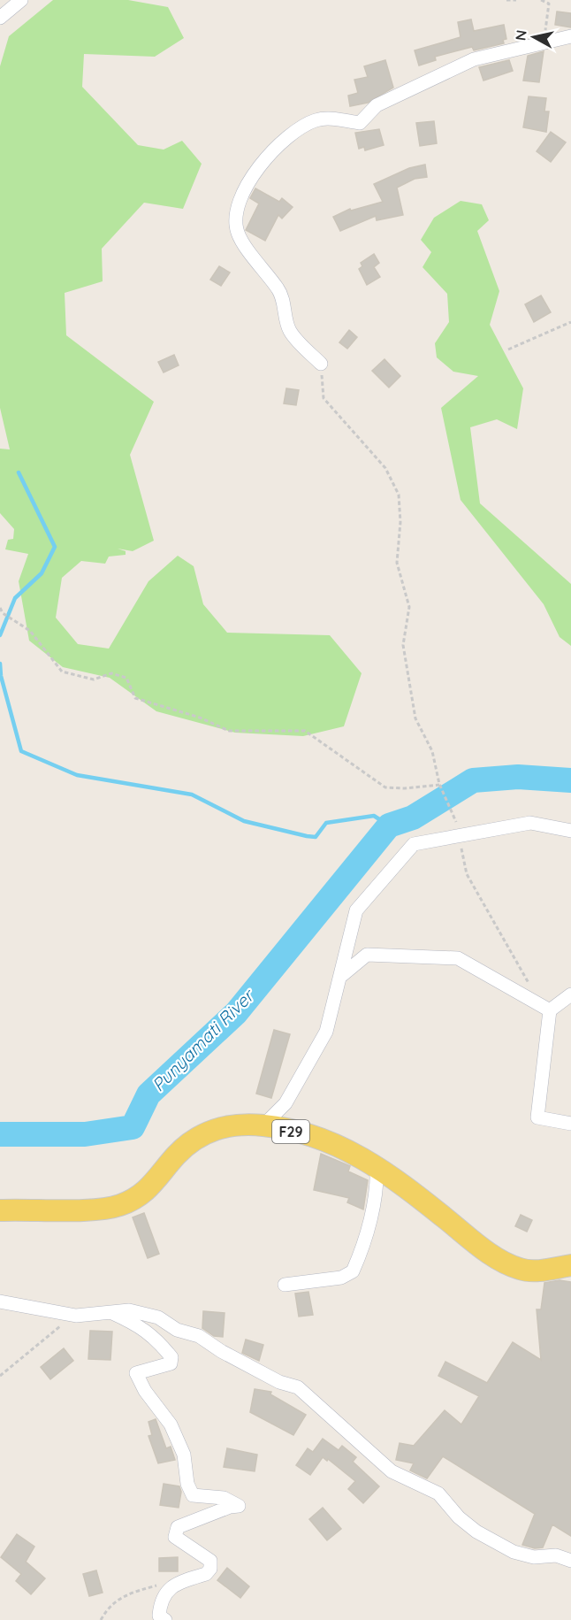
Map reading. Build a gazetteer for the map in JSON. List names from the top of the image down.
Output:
{
  "streets": {
    "main road": ["F29"]
  },
  "water": ["Punyamati River"],
  "north": "left"
}
